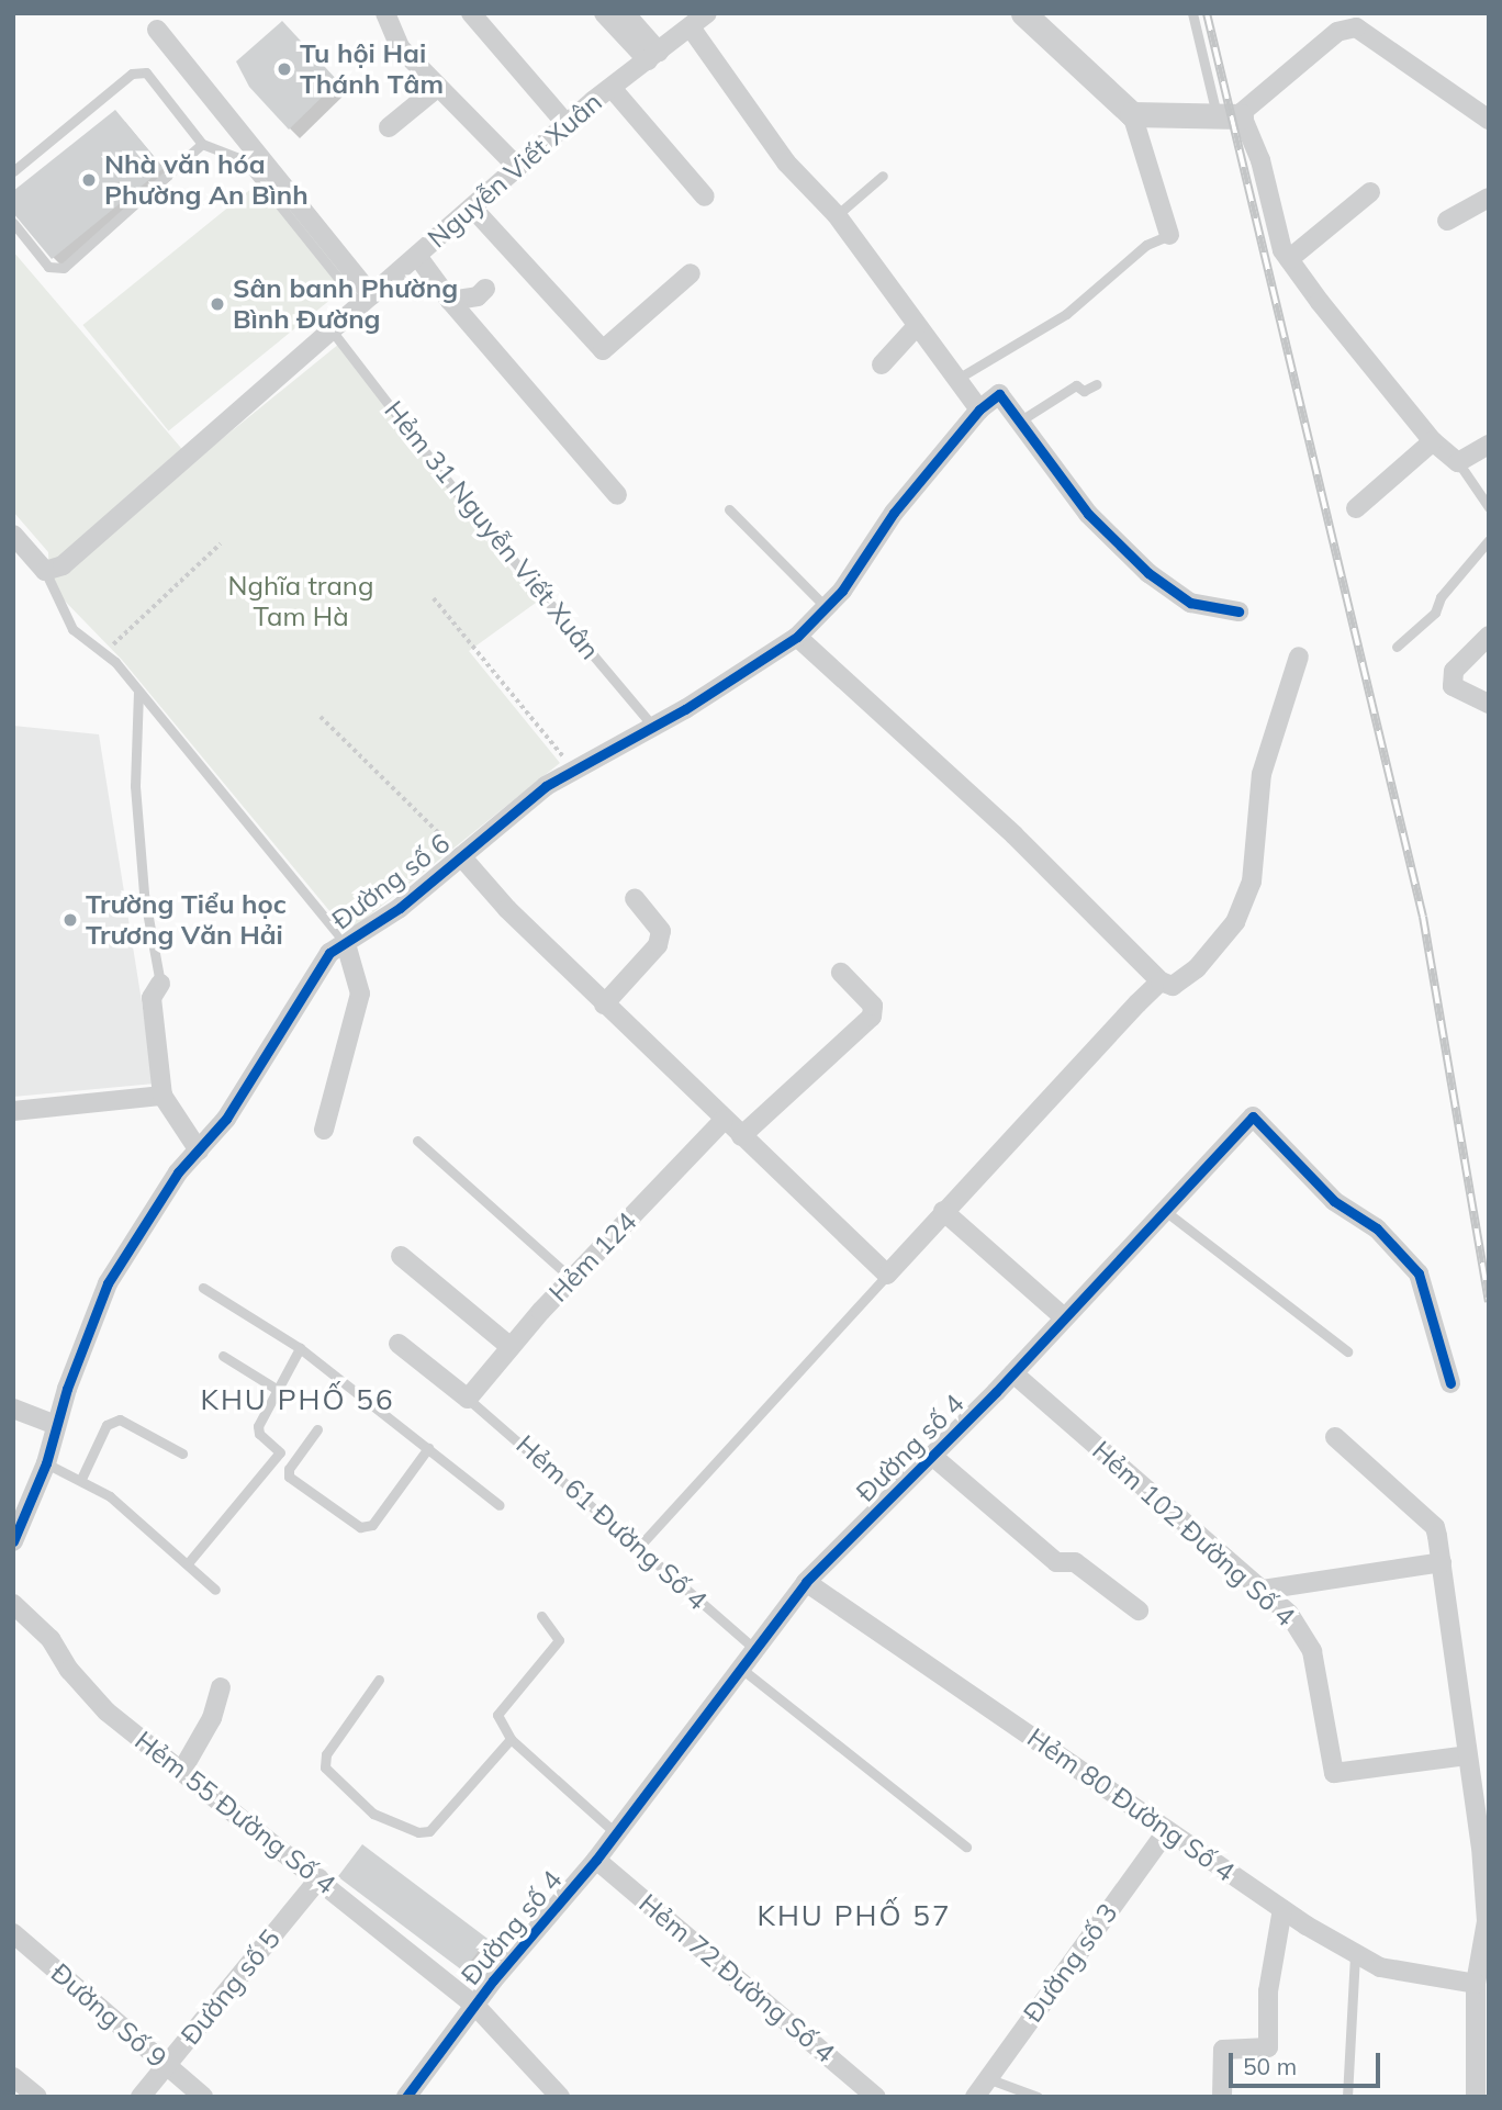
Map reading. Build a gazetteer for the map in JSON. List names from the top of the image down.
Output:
{
  "streets": {
    "street": [
      "Nguyễn Viết Xuân",
      "Đường số 6",
      "Hẻm 124",
      "Đường số 4",
      "Hẻm 102 Đường Số 4",
      "Hẻm 80 Đường Số 4",
      "Hẻm 55 Đường Số 4",
      "Đường số 3",
      "Hẻm 72 Đường Số 4",
      "Đường số 5",
      "Đường Số 9"
    ],
    "lane": ["Hẻm 31 Nguyễn Viết Xuân", "Hẻm 61 Đường Số 4"]
  },
  "crossings": [
    ["Nguyễn Viết Xuân", "Hẻm 31 Nguyễn Viết Xuân"],
    ["Hẻm 31 Nguyễn Viết Xuân", "Đường số 6"],
    ["Hẻm 124", "Hẻm 61 Đường Số 4"],
    ["Đường số 4", "Hẻm 61 Đường Số 4"],
    ["Đường số 4", "Hẻm 102 Đường Số 4"],
    ["Đường số 4", "Hẻm 80 Đường Số 4"],
    ["Đường số 4", "Hẻm 55 Đường Số 4"],
    ["Đường số 4", "Hẻm 72 Đường Số 4"],
    ["Hẻm 80 Đường Số 4", "Đường số 3"],
    ["Hẻm 55 Đường Số 4", "Đường số 5"],
    ["Đường số 5", "Đường Số 9"]
  ],
  "districts": ["KHU PHỐ 56", "KHU PHỐ 57"],
  "parks": ["Nghĩa trang Tam Hà"],
  "places": [
    "Tu hội Hai Thánh Tâm",
    "Nhà văn hóa Phường An Bình",
    "Sân banh Phường Bình Đường",
    "Trường Tiểu học Trương Văn Hải"
  ],
  "scale_bar": "50 m"
}
